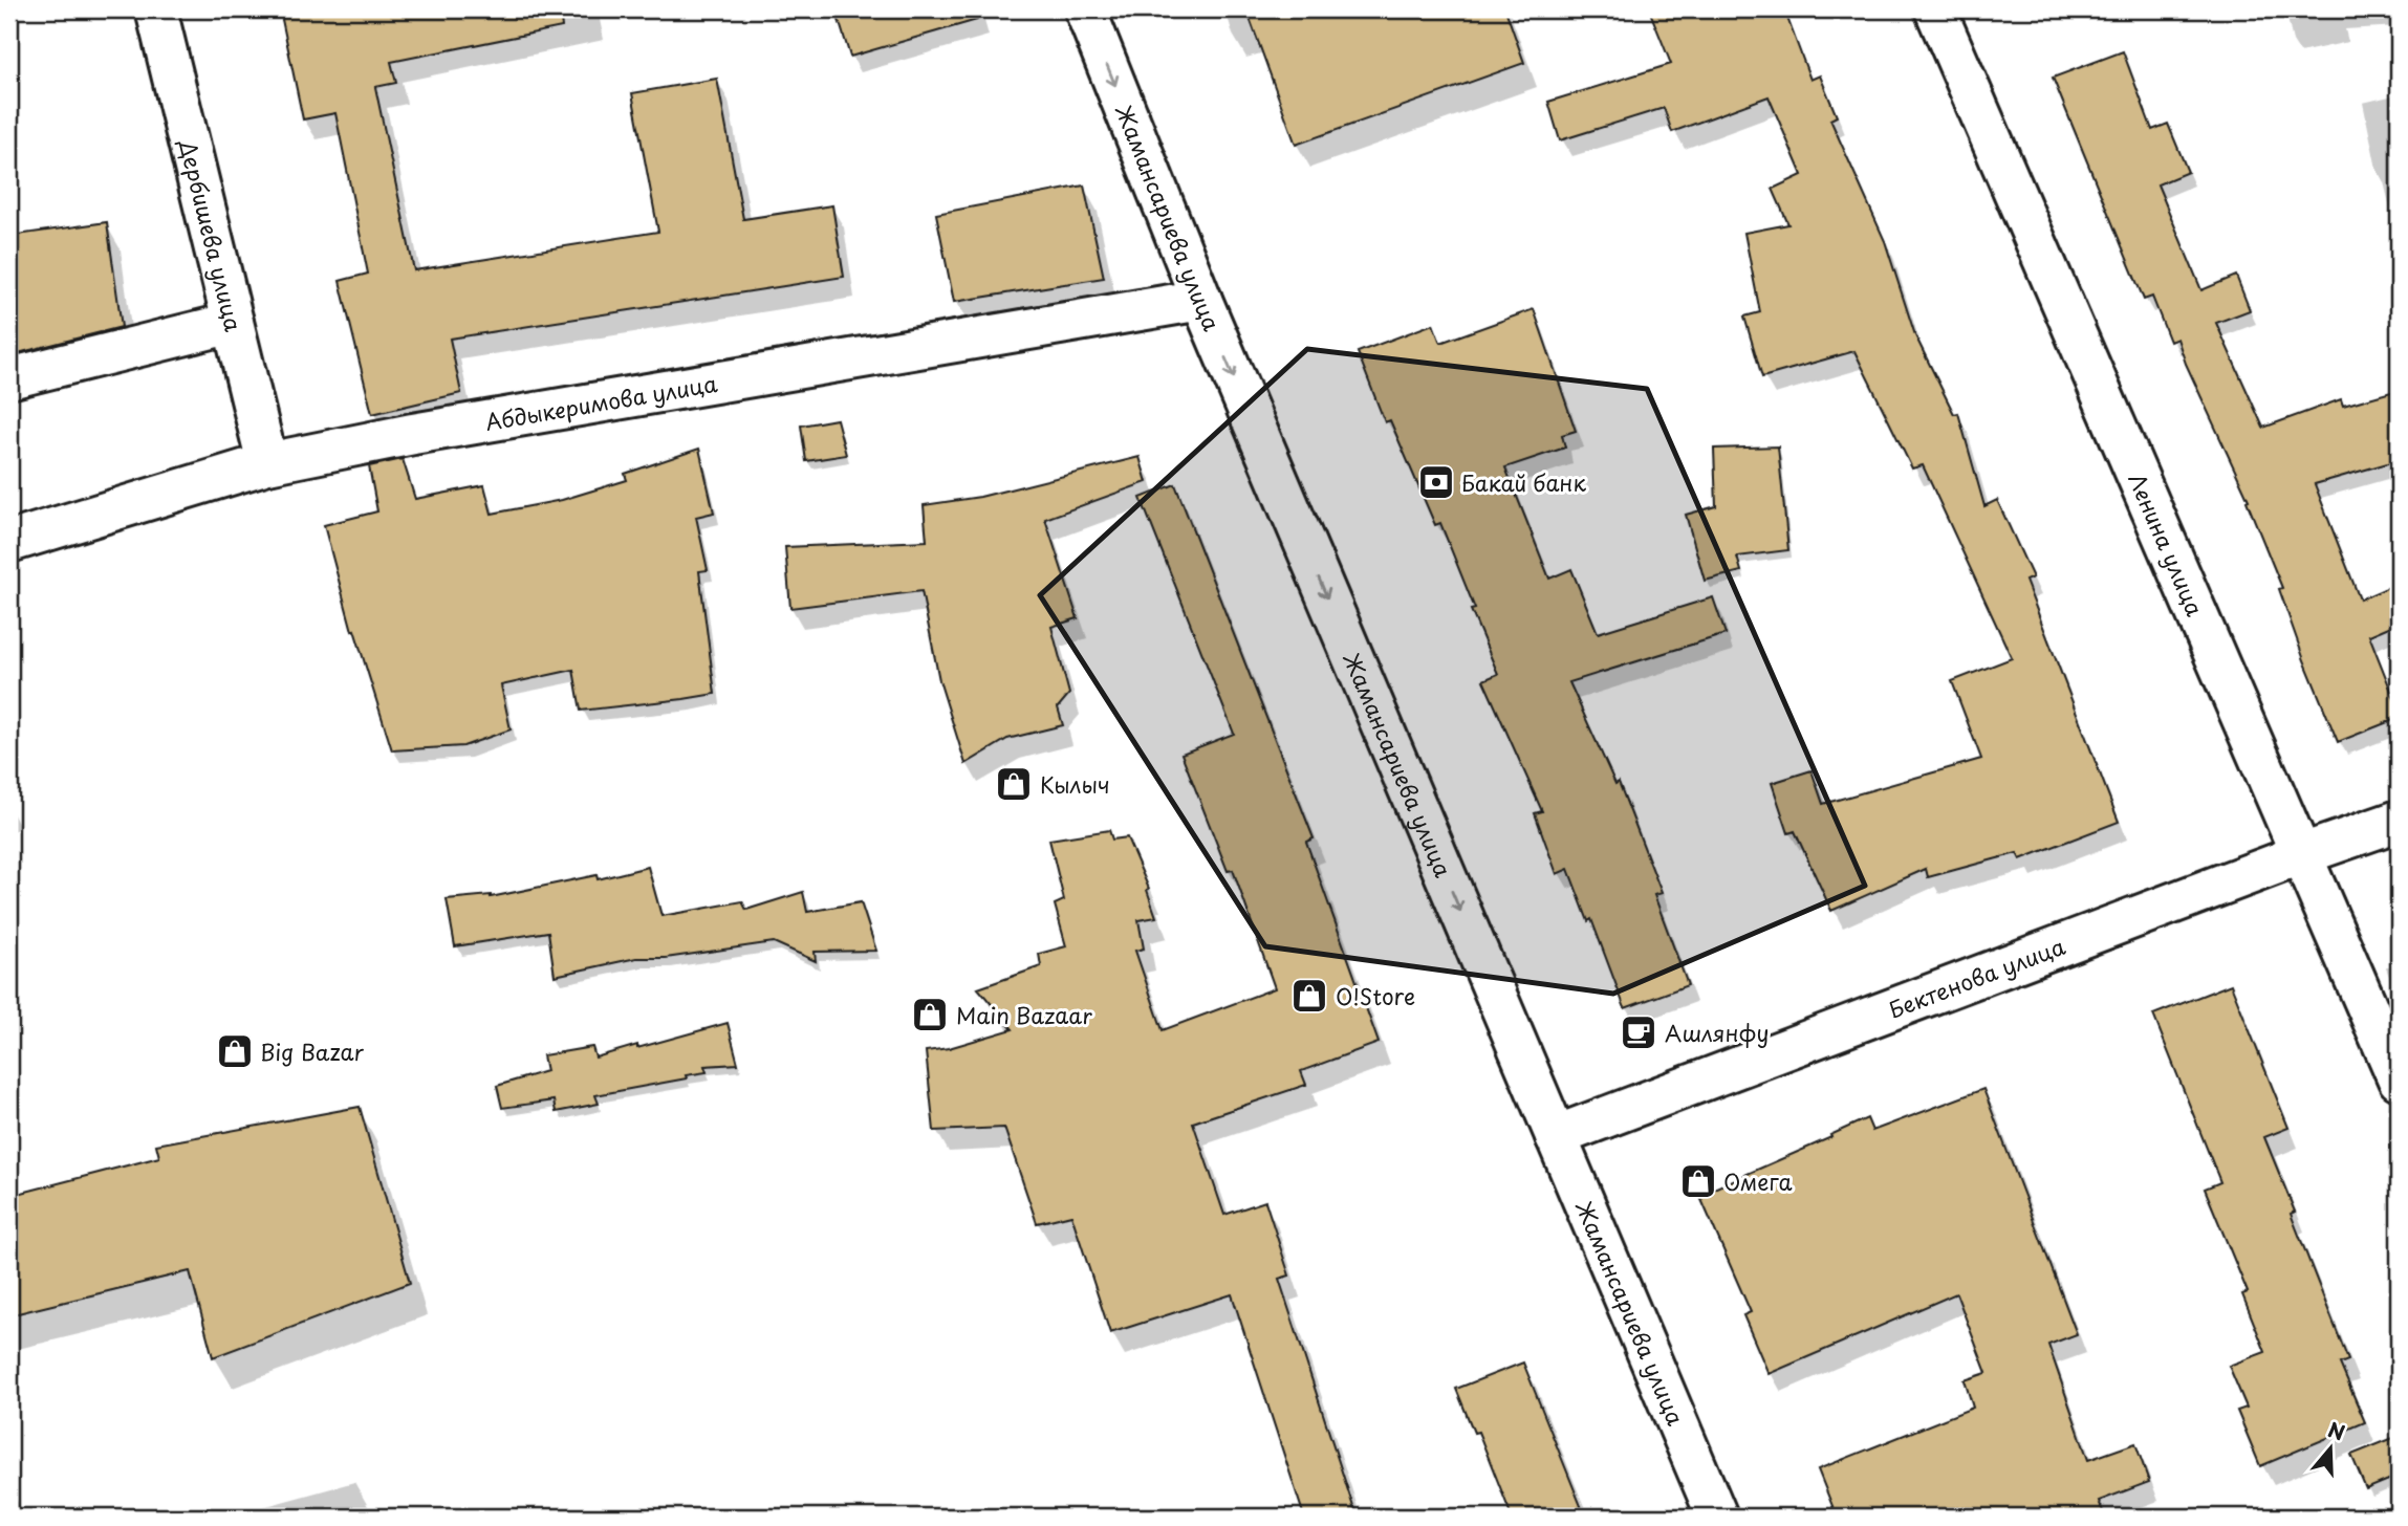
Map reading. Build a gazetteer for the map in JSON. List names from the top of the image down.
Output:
{
  "streets": {
    "street": [
      "Жамансариева улица",
      "Дербишева улица",
      "Абдыкеримова улица",
      "Ленина улица",
      "Бектенова улица"
    ]
  },
  "crossings": [
    ["Жамансариева улица", "Абдыкеримова улица"],
    ["Жамансариева улица", "Бектенова улица"],
    ["Дербишева улица", "Абдыкеримова улица"],
    ["Ленина улица", "Бектенова улица"]
  ],
  "one_way": ["Жамансариева улица"],
  "places": {
    "bank": ["Бакай банк"],
    "shop": [
      "Кылыч",
      "O!Store",
      "Main Bazaar",
      "Big Bazar",
      "Омега"
    ],
    "cafe": ["Ашлянфу"]
  },
  "north": "top"
}
